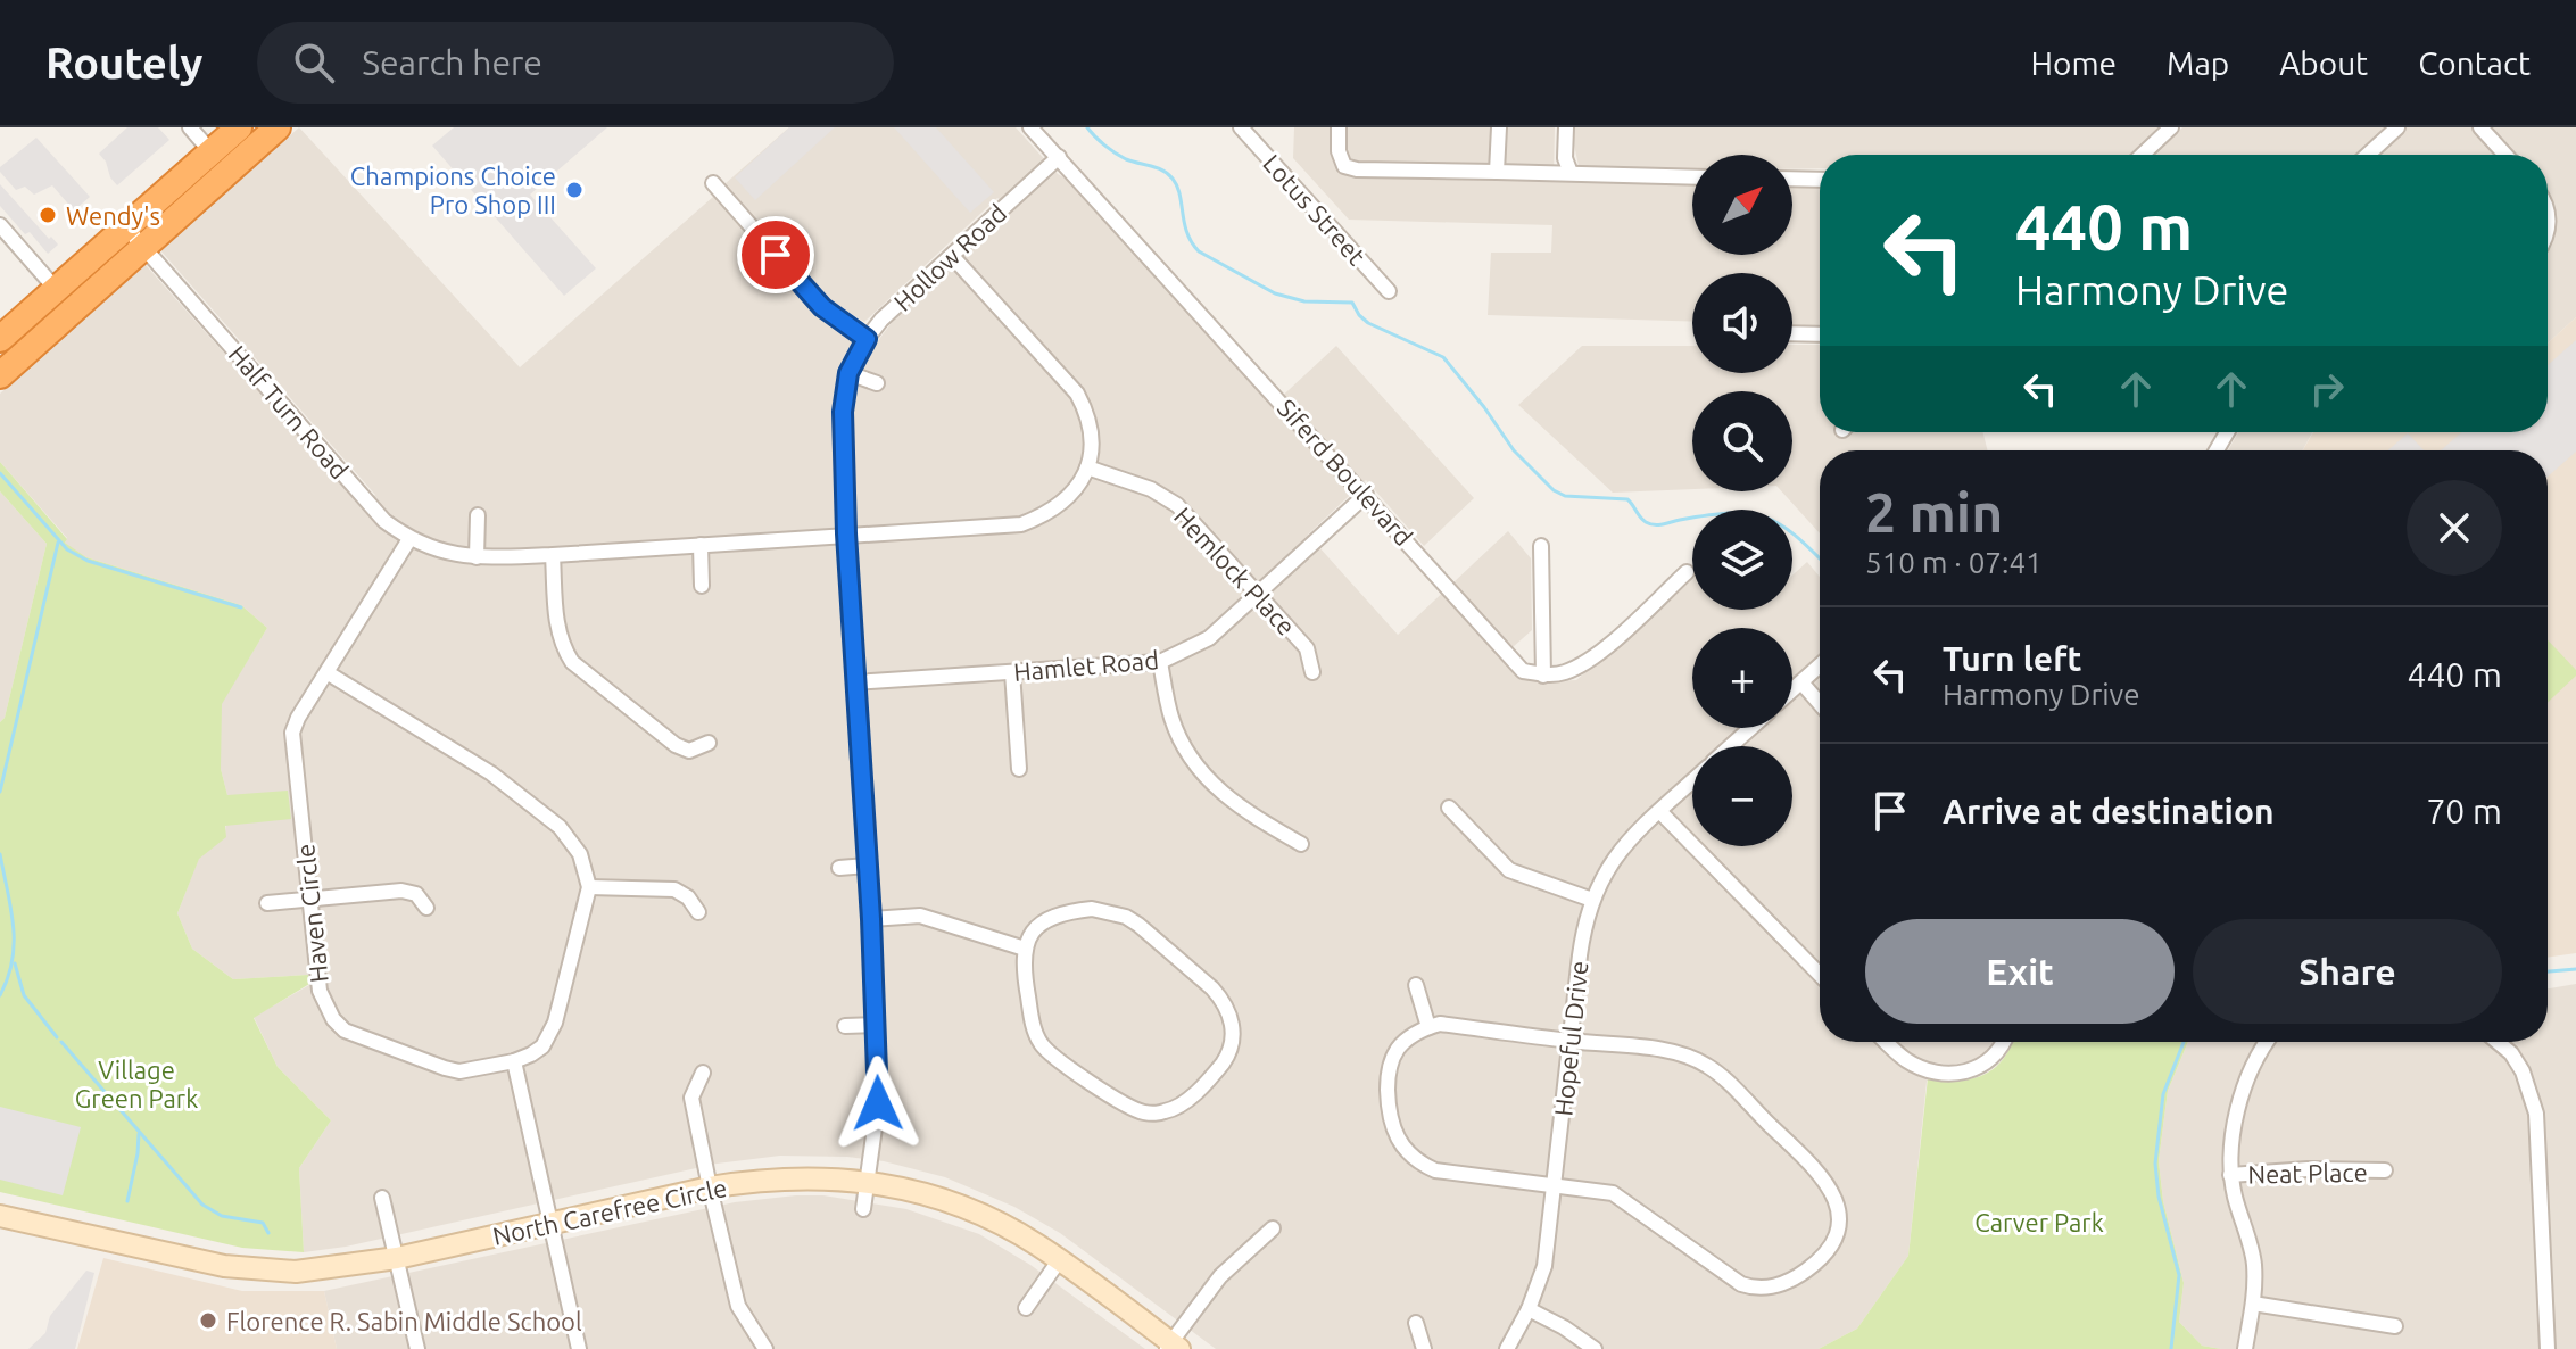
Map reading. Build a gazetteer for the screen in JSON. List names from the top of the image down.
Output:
{
  "streets": {
    "main road": ["North Carefree Circle"],
    "street": [
      "Lotus Street",
      "Hollow Road",
      "Half Turn Road",
      "Siferd Boulevard",
      "Hemlock Place",
      "Hamlet Road",
      "Haven Circle",
      "Hopeful Drive",
      "Neat Place"
    ]
  },
  "crossings": [
    ["Hollow Road", "Half Turn Road"],
    ["Hollow Road", "Siferd Boulevard"],
    ["Hollow Road", "Hamlet Road"],
    ["Hollow Road", "North Carefree Circle"],
    ["Half Turn Road", "Hemlock Place"],
    ["Half Turn Road", "Haven Circle"],
    ["Siferd Boulevard", "Hamlet Road"],
    ["Hemlock Place", "Hamlet Road"]
  ],
  "parks": ["Village Green Park", "Carver Park"],
  "places": ["Champions Choice Pro Shop III", "Wendy's", "Florence R. Sabin Middle School"],
  "north": "top right",
  "page": {
    "header": "Routely",
    "search": "Search here",
    "nav": [
      "Home",
      "Map",
      "About",
      "Contact"
    ],
    "map_buttons": ["+", "−"],
    "turn": ["440 m", "Harmony Drive"],
    "heading": ["2 min", "510 m · 07:41"],
    "list": [
      {
        "name": "Turn left",
        "note": "Harmony Drive",
        "value": "440 m"
      },
      {
        "name": "Arrive at destination",
        "value": "70 m"
      }
    ],
    "buttons": ["Exit", "Share"]
  }
}
